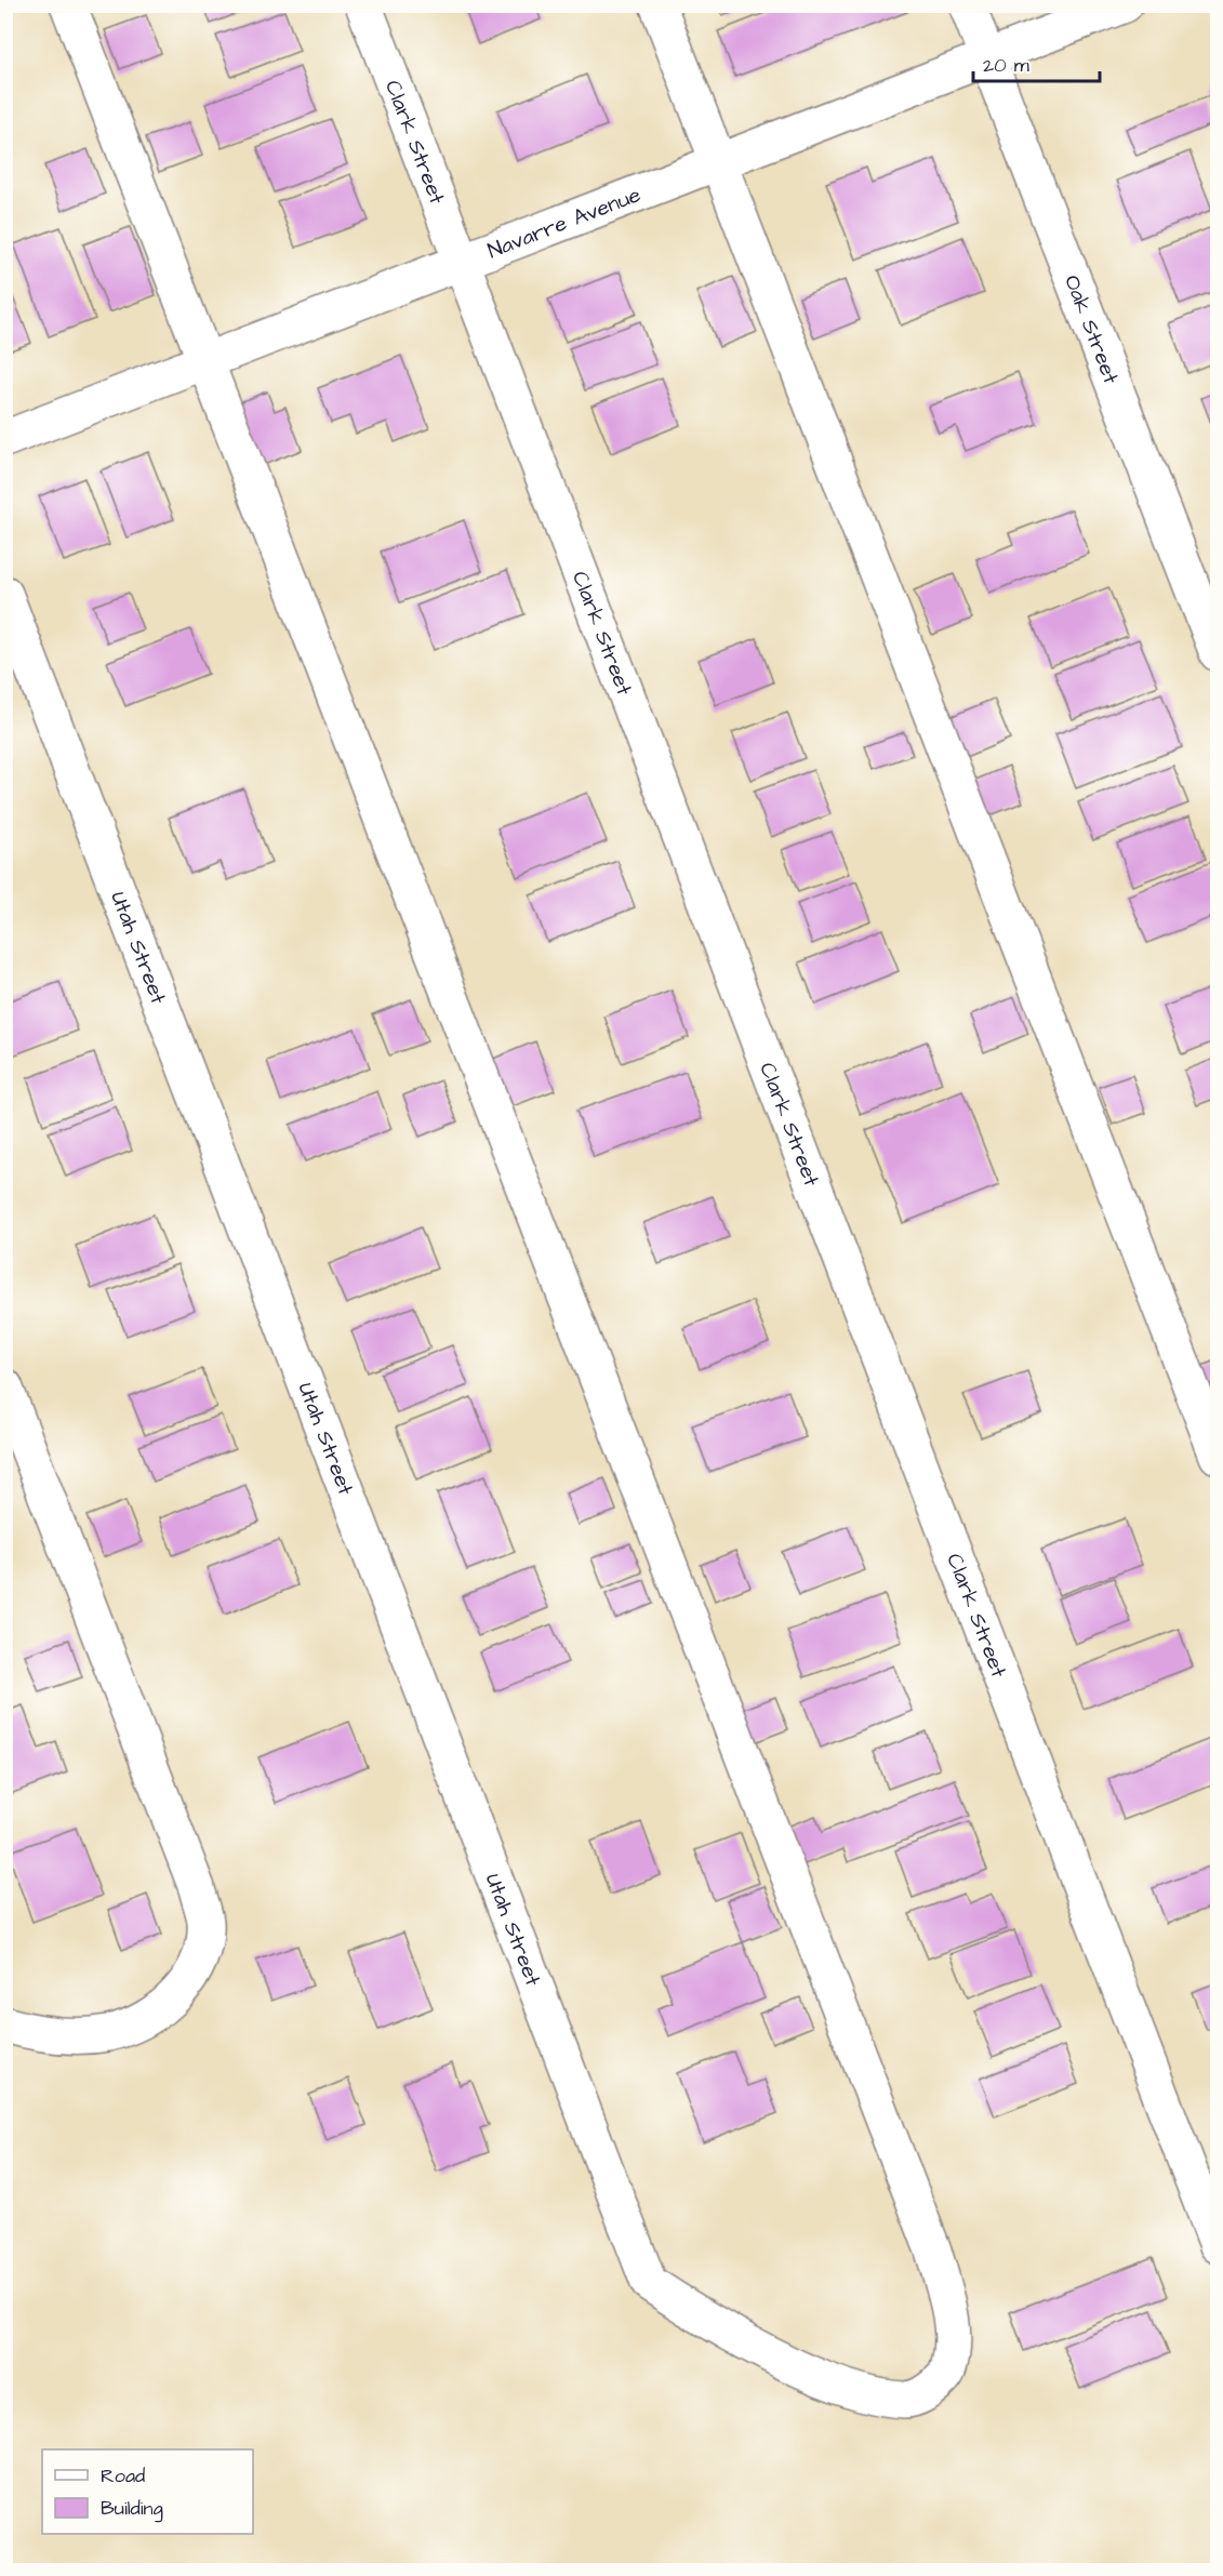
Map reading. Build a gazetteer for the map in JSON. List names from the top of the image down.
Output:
{
  "streets": {
    "street": [
      "Clark Street",
      "Navarre Avenue",
      "Oak Street",
      "Utah Street"
    ]
  },
  "crossings": [
    ["Clark Street", "Navarre Avenue"],
    ["Navarre Avenue", "Oak Street"],
    ["Navarre Avenue", "Utah Street"]
  ],
  "legend": ["Road", "Building"],
  "scale_bar": "20 m"
}
